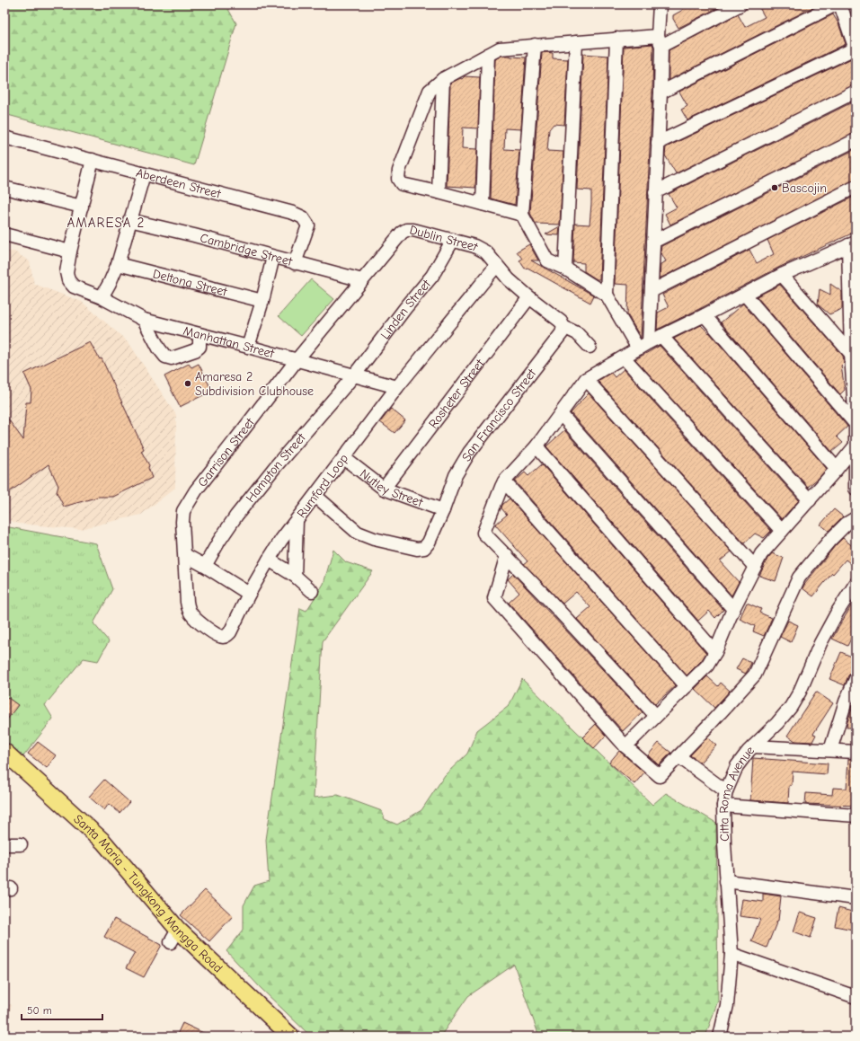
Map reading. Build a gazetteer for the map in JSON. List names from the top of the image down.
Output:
{
  "streets": {
    "main road": ["Santa Maria - Tungkong Mangga Road"],
    "street": [
      "Aberdeen Street",
      "Dublin Street",
      "Cambridge Street",
      "Deltona Street",
      "Linden Street",
      "Manhattan Street",
      "Rosheter Street",
      "San Francisco Street",
      "Garrison Street",
      "Hampton Street",
      "Rumford Loop",
      "Nutley Street",
      "Citta Roma Avenue"
    ]
  },
  "crossings": [
    ["Aberdeen Street", "Cambridge Street"],
    ["Dublin Street", "Cambridge Street"],
    ["Dublin Street", "Linden Street"],
    ["Dublin Street", "Manhattan Street"],
    ["Dublin Street", "Rosheter Street"],
    ["Dublin Street", "San Francisco Street"],
    ["Dublin Street", "Garrison Street"],
    ["Dublin Street", "Rumford Loop"],
    ["Linden Street", "Manhattan Street"],
    ["Linden Street", "Hampton Street"],
    ["Manhattan Street", "Garrison Street"],
    ["Manhattan Street", "Hampton Street"],
    ["Manhattan Street", "Rumford Loop"],
    ["Rosheter Street", "Nutley Street"],
    ["San Francisco Street", "Rumford Loop"],
    ["San Francisco Street", "Nutley Street"],
    ["Garrison Street", "Rumford Loop"],
    ["Rumford Loop", "Nutley Street"]
  ],
  "districts": ["AMARESA 2"],
  "places": ["Bascojin", "Amaresa 2 Subdivision Clubhouse"],
  "scale_bar": "50 m"
}
